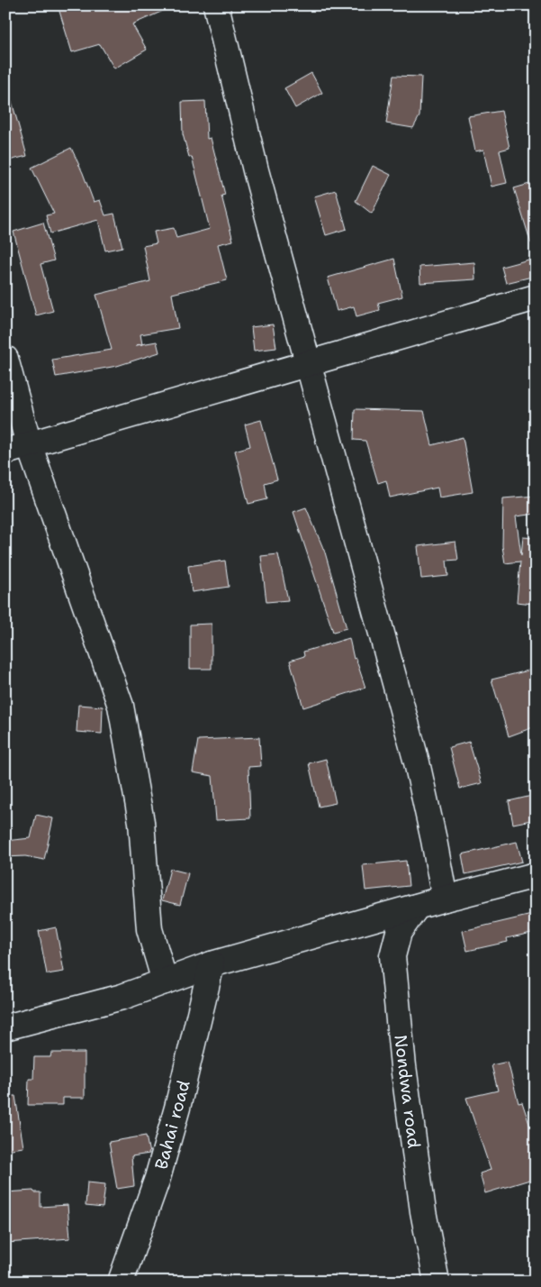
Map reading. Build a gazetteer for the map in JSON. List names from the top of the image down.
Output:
{
  "streets": {
    "street": ["Nondwa road", "Bahai road"]
  }
}
